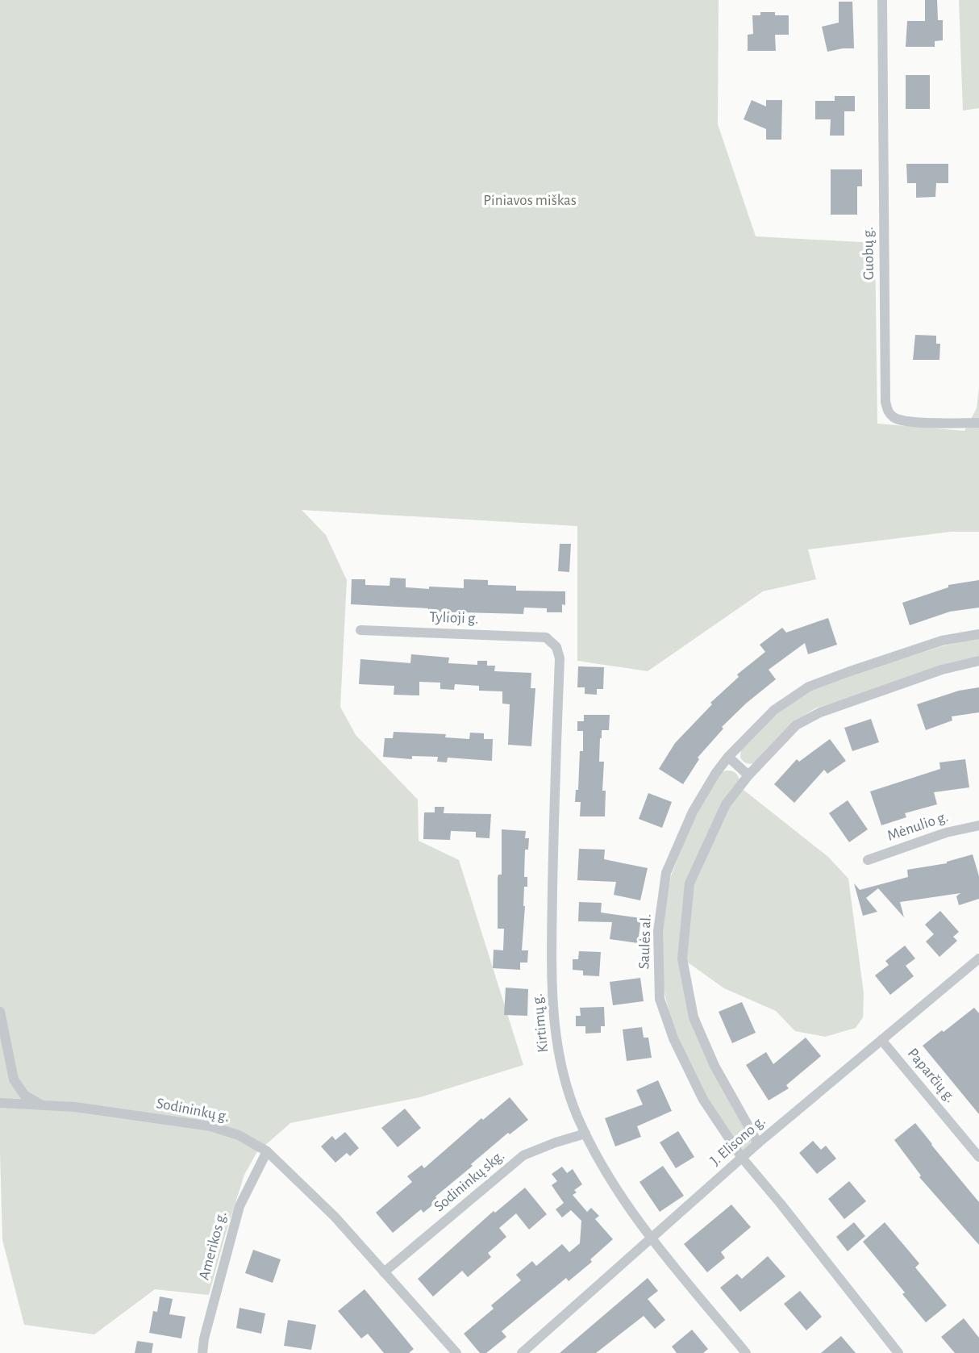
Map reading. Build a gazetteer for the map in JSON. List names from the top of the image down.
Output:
{
  "streets": {
    "street": [
      "Guobų g.",
      "Tylioji g.",
      "Mėnulio g.",
      "Saulės al.",
      "Kirtimų g.",
      "Paparčių g.",
      "Sodininkų g.",
      "J. Elisono g.",
      "Sodininkų skg.",
      "Amerikos g."
    ]
  },
  "crossings": [
    ["Tylioji g.", "Kirtimų g."],
    ["Saulės al.", "J. Elisono g."],
    ["Kirtimų g.", "J. Elisono g."],
    ["Kirtimų g.", "Sodininkų skg."],
    ["Paparčių g.", "J. Elisono g."],
    ["Sodininkų g.", "Sodininkų skg."],
    ["Sodininkų g.", "Amerikos g."]
  ],
  "parks": ["Piniavos miškas"]
}
